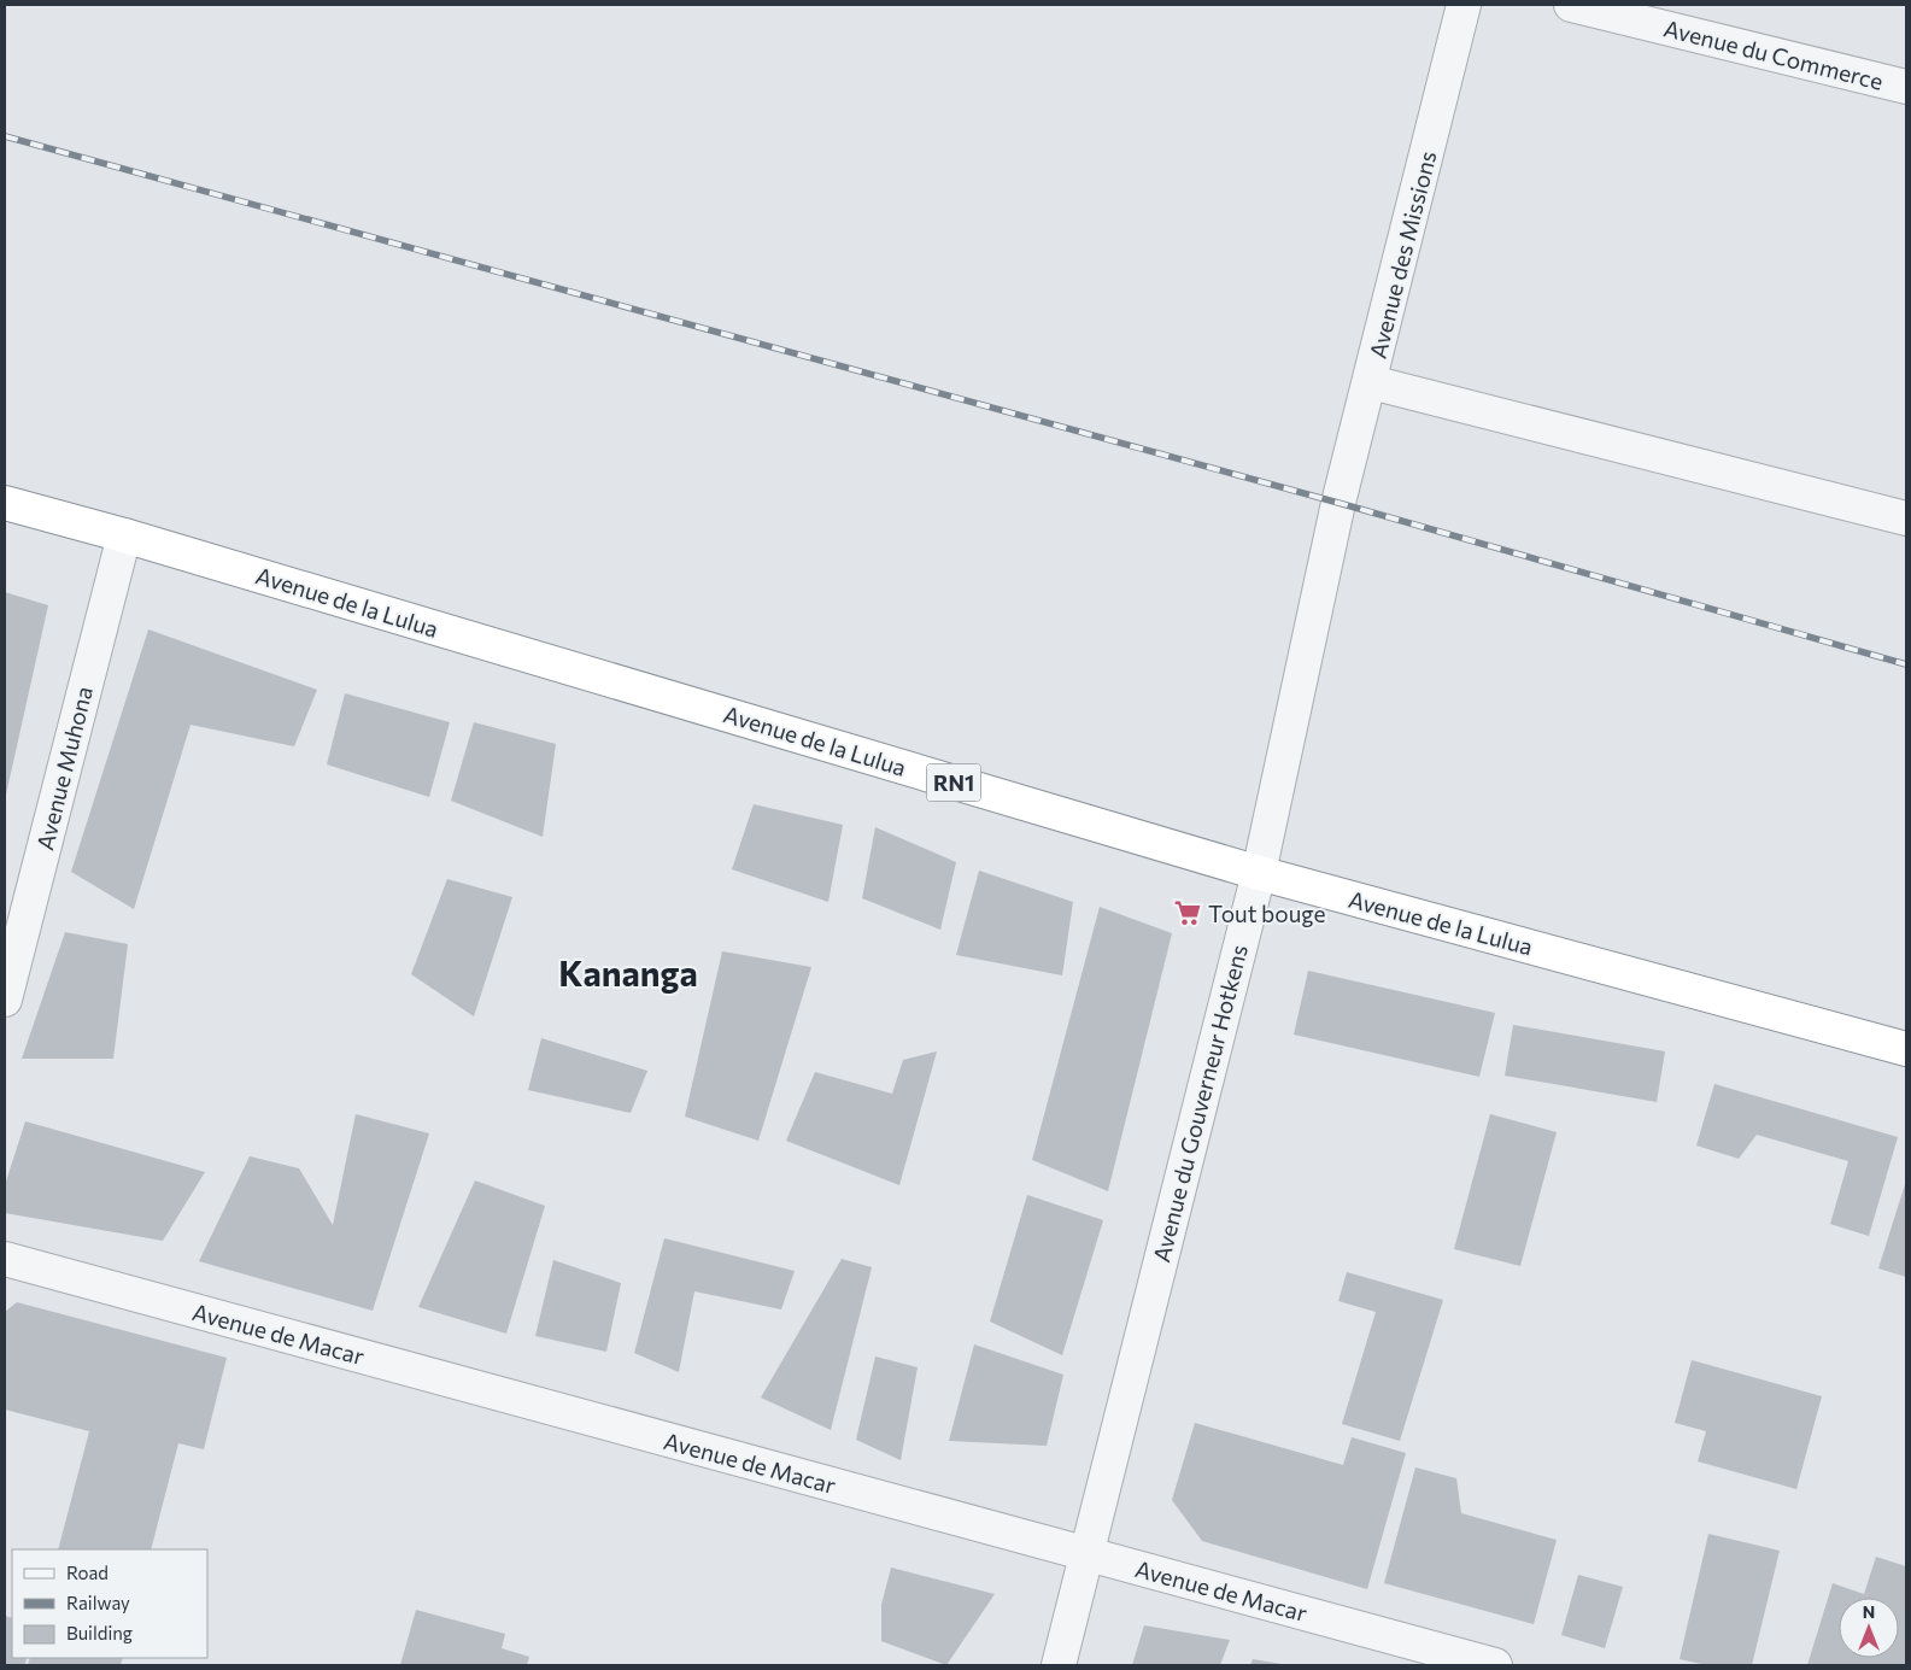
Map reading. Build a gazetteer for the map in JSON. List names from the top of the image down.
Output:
{
  "streets": {
    "highway": ["Avenue de la Lulua", "RN1"],
    "street": [
      "Avenue du Commerce",
      "Avenue des Missions",
      "Avenue Muhona",
      "Avenue du Gouverneur Hotkens",
      "Avenue de Macar"
    ]
  },
  "crossings": [
    ["Avenue des Missions", "Avenue du Gouverneur Hotkens"],
    ["Avenue de la Lulua", "Avenue Muhona"],
    ["Avenue de la Lulua", "Avenue du Gouverneur Hotkens"],
    ["Avenue du Gouverneur Hotkens", "Avenue de Macar"]
  ],
  "districts": ["Kananga"],
  "places": {
    "supermarket": ["Tout bouge"]
  },
  "legend": ["Road", "Railway", "Building"],
  "north": "top"
}
